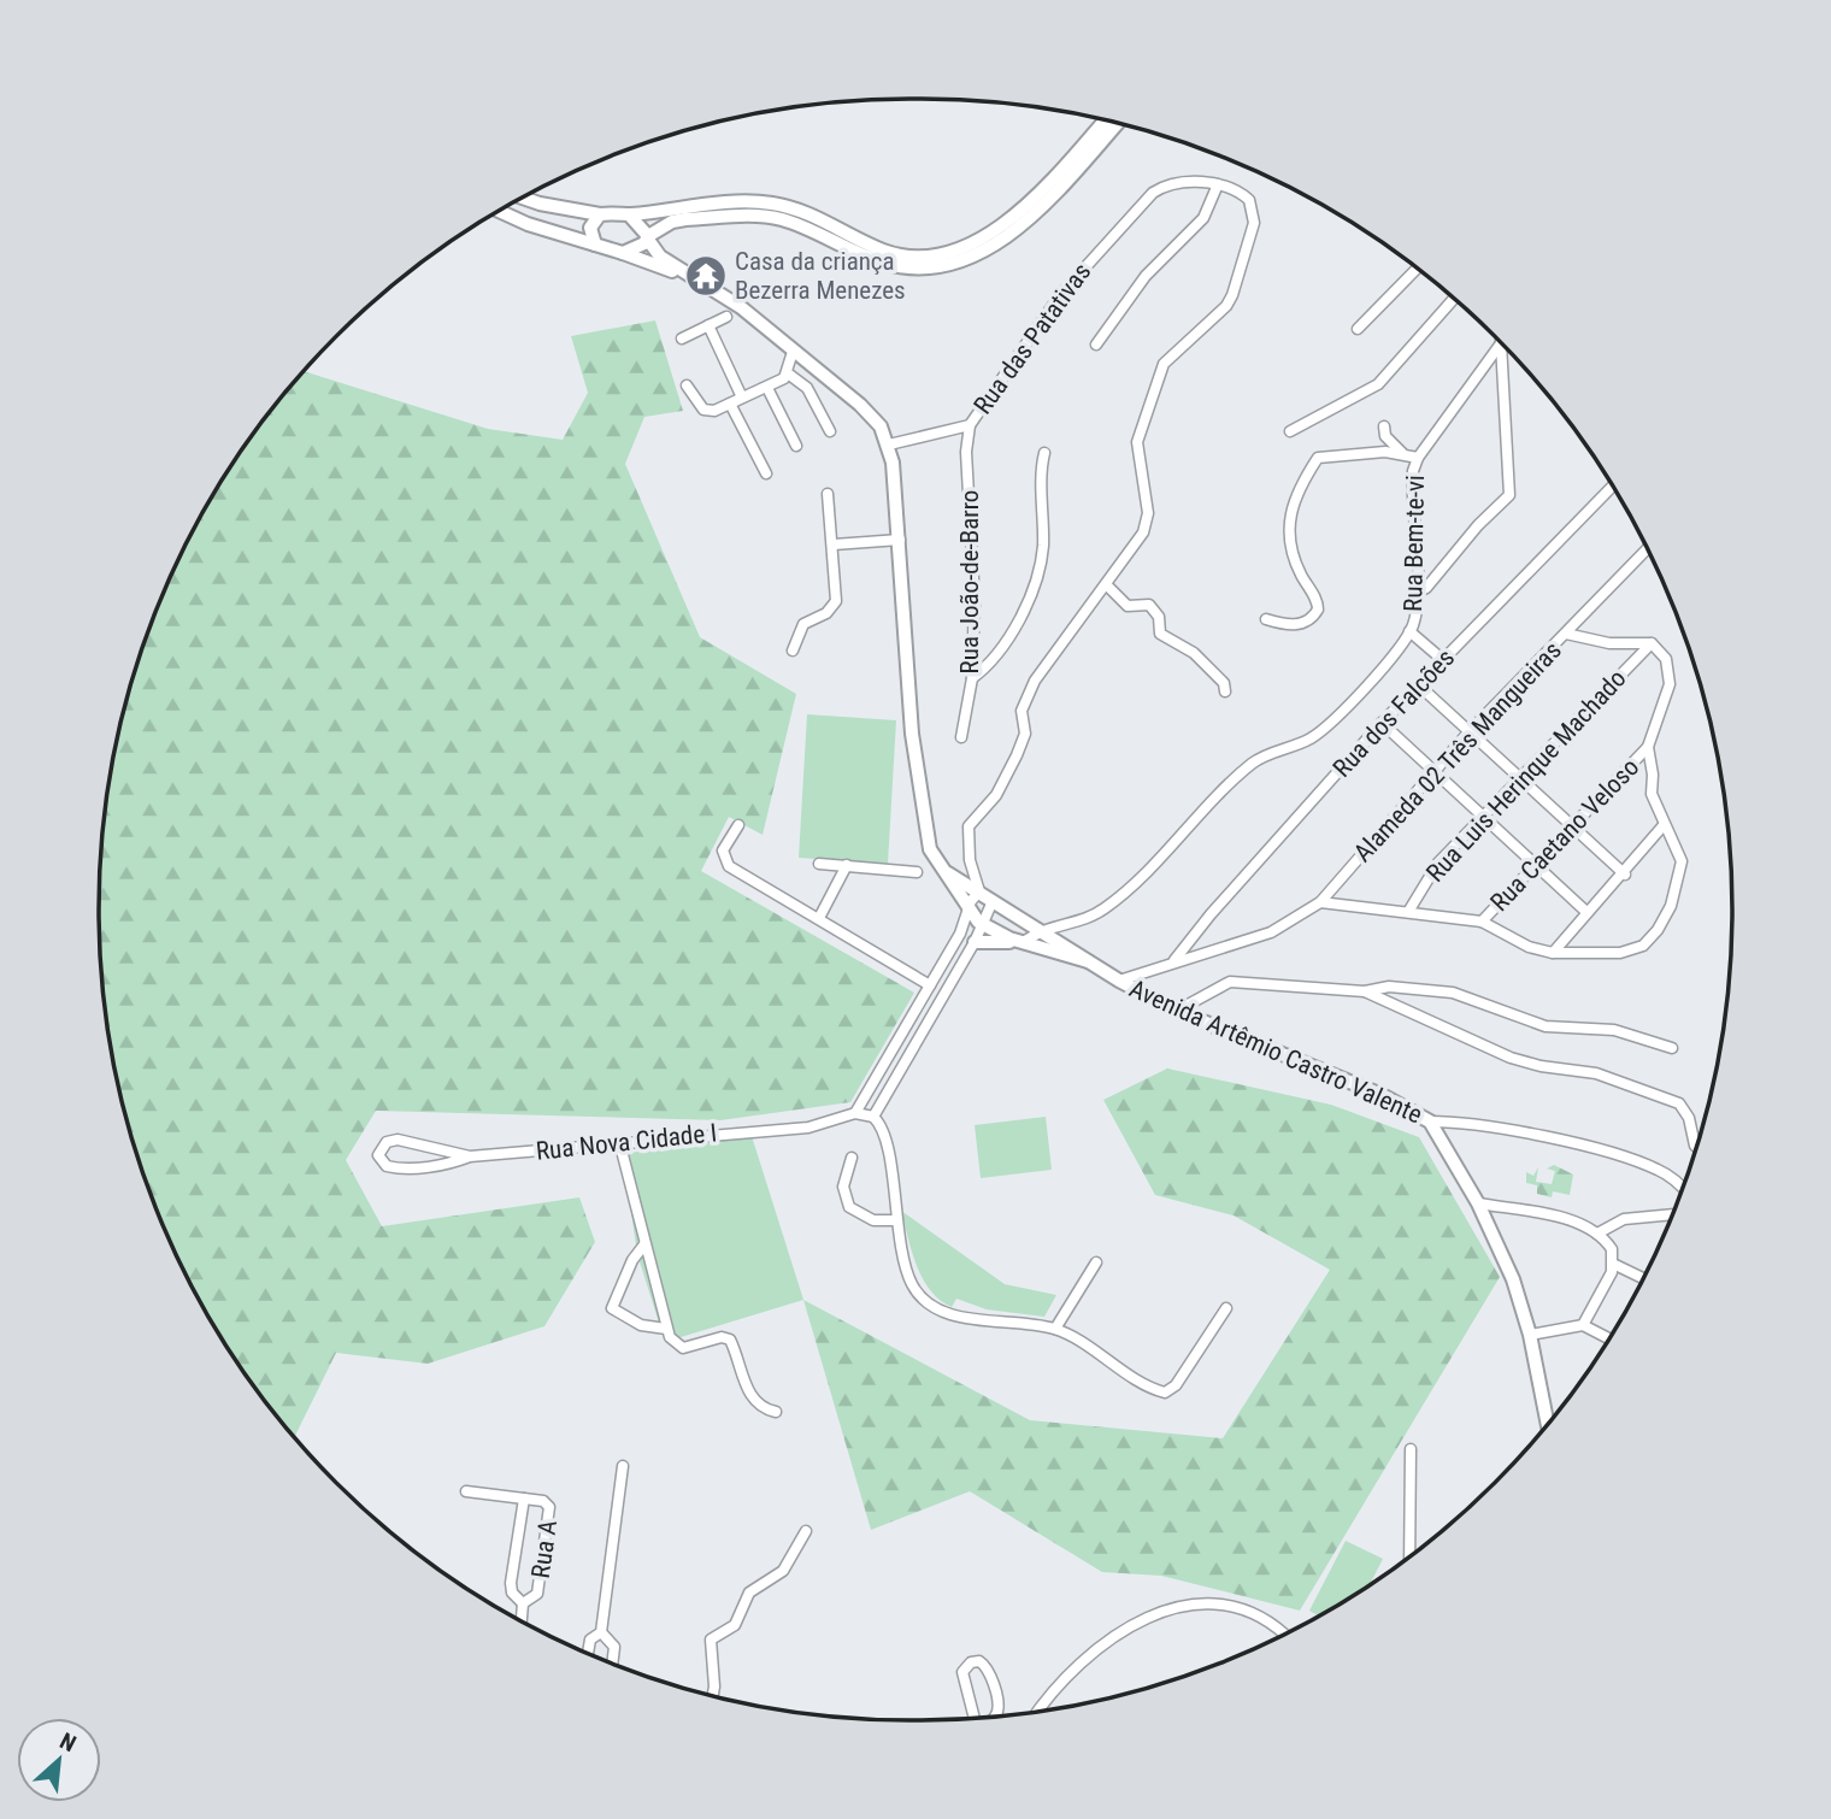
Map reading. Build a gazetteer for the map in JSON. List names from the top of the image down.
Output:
{
  "streets": {
    "main road": ["Avenida Artêmio Castro Valente"],
    "street": [
      "Rua das Patativas",
      "Rua Bem-te-vi",
      "Rua João-de-Barro",
      "Rua dos Falcões",
      "Alameda 02 Três Mangueiras",
      "Rua Luis Herinque Machado",
      "Rua Caetano Veloso",
      "Rua Nova Cidade I",
      "Rua A"
    ]
  },
  "crossings": [
    ["Rua das Patativas", "Rua João-de-Barro"],
    ["Rua das Patativas", "Avenida Artêmio Castro Valente"],
    ["Rua Bem-te-vi", "Avenida Artêmio Castro Valente"],
    ["Rua dos Falcões", "Alameda 02 Três Mangueiras"],
    ["Alameda 02 Três Mangueiras", "Rua Luis Herinque Machado"],
    ["Alameda 02 Três Mangueiras", "Avenida Artêmio Castro Valente"]
  ],
  "places": {
    "temple": ["Casa da criança Bezerra Menezes"]
  },
  "north": "top right"
}
